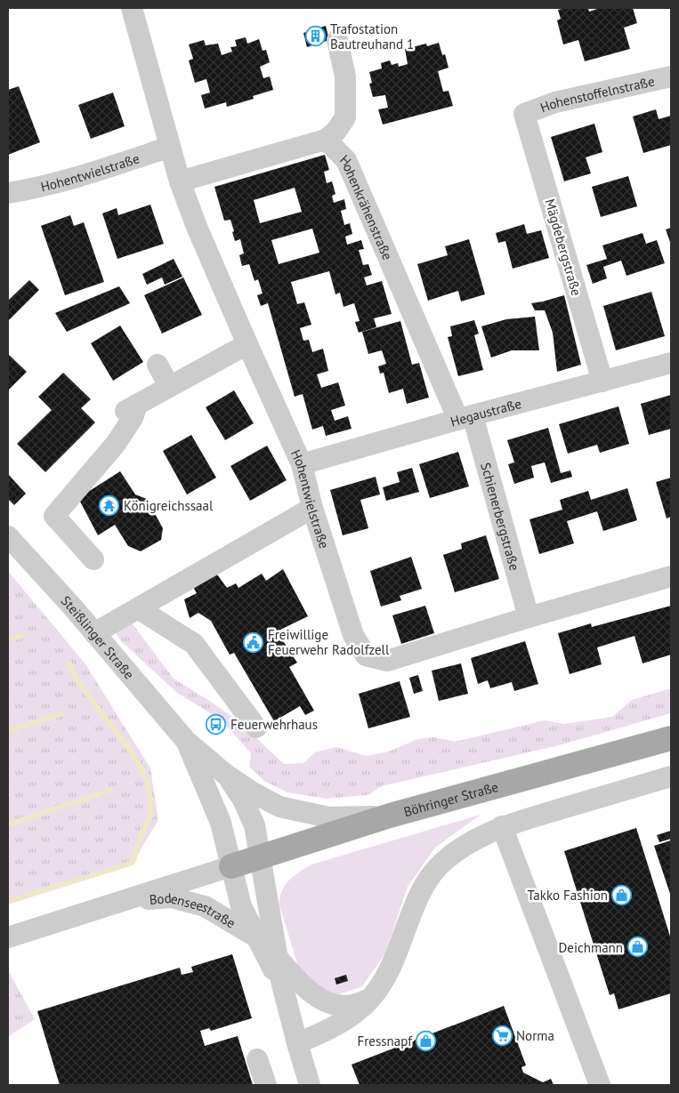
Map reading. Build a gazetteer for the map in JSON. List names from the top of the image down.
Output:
{
  "streets": {
    "main road": ["Böhringer Straße"],
    "street": [
      "Hohenstoffelnstraße",
      "Hohentwielstraße",
      "Hohenkrähenstraße",
      "Mägdebergstraße",
      "Hegaustraße",
      "Schienerbergstraße",
      "Steißlinger Straße",
      "Bodenseestraße"
    ]
  },
  "crossings": [
    ["Hohenstoffelnstraße", "Mägdebergstraße"],
    ["Hohentwielstraße", "Hegaustraße"],
    ["Hohentwielstraße", "Schienerbergstraße"],
    ["Hohenkrähenstraße", "Hegaustraße"],
    ["Hohenkrähenstraße", "Schienerbergstraße"],
    ["Mägdebergstraße", "Hegaustraße"],
    ["Hegaustraße", "Schienerbergstraße"],
    ["Böhringer Straße", "Bodenseestraße"]
  ],
  "places": {
    "building": ["Trafostation Bautreuhand 1"],
    "temple": ["Königreichssaal"],
    "public building": ["Freiwillige Feuerwehr Radolfzell"],
    "bus stop": ["Feuerwehrhaus"],
    "shop": ["Takko Fashion", "Deichmann", "Fressnapf"],
    "supermarket": ["Norma"]
  }
}
